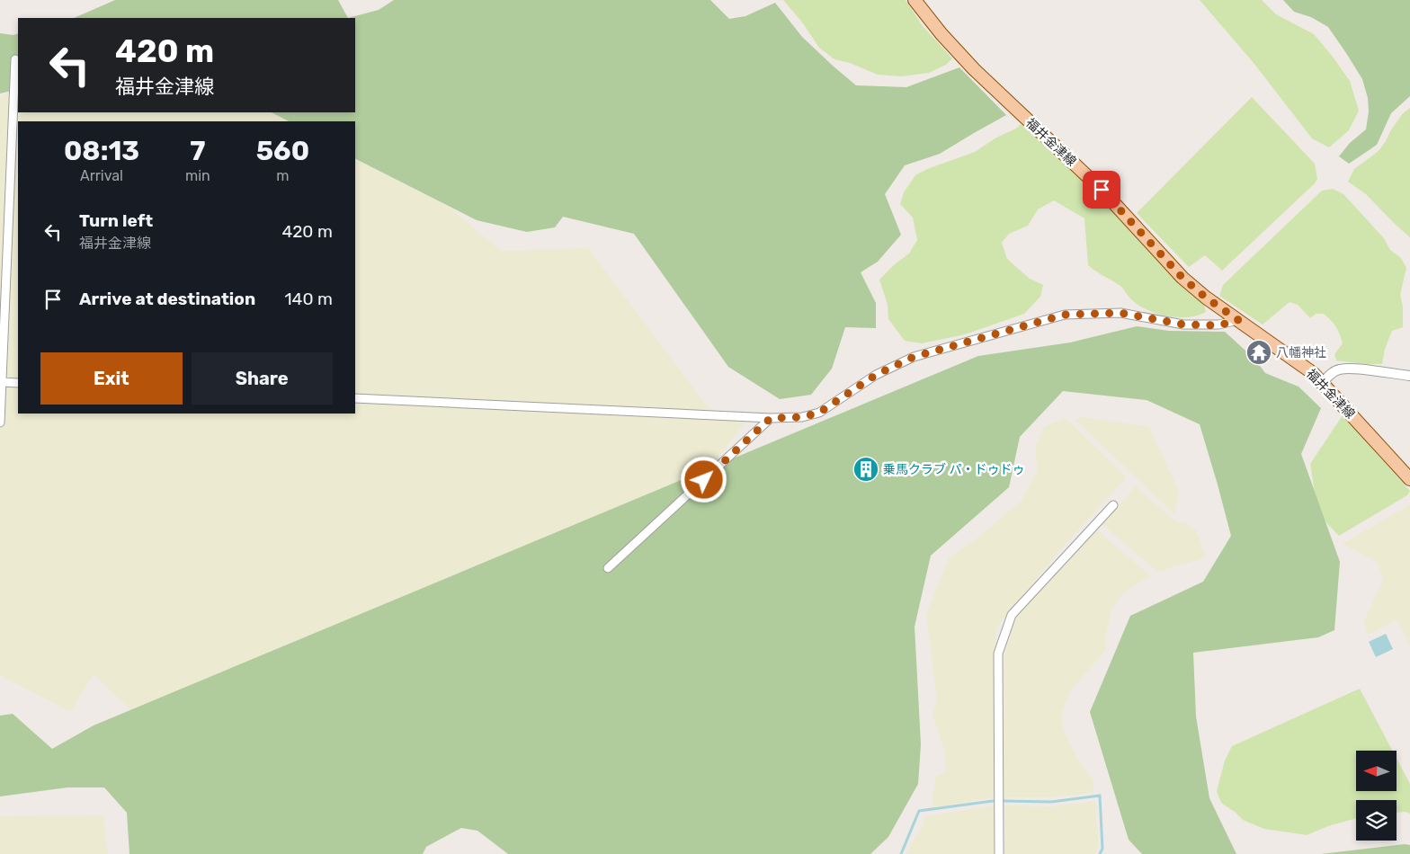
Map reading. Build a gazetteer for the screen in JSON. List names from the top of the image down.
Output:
{
  "streets": {
    "main road": ["福井金津線"]
  },
  "places": {
    "temple": ["八幡神社"],
    "building": ["乗馬クラブ パ・ドゥドゥ"]
  },
  "north": "left",
  "page": {
    "turn": ["420 m", "福井金津線"],
    "eta": [
      "08:13",
      "Arrival",
      "7",
      "min",
      "560",
      "m"
    ],
    "list": [
      {
        "name": "Turn left",
        "note": "福井金津線",
        "value": "420 m"
      },
      {
        "name": "Arrive at destination",
        "value": "140 m"
      }
    ],
    "buttons": ["Exit", "Share"]
  }
}
